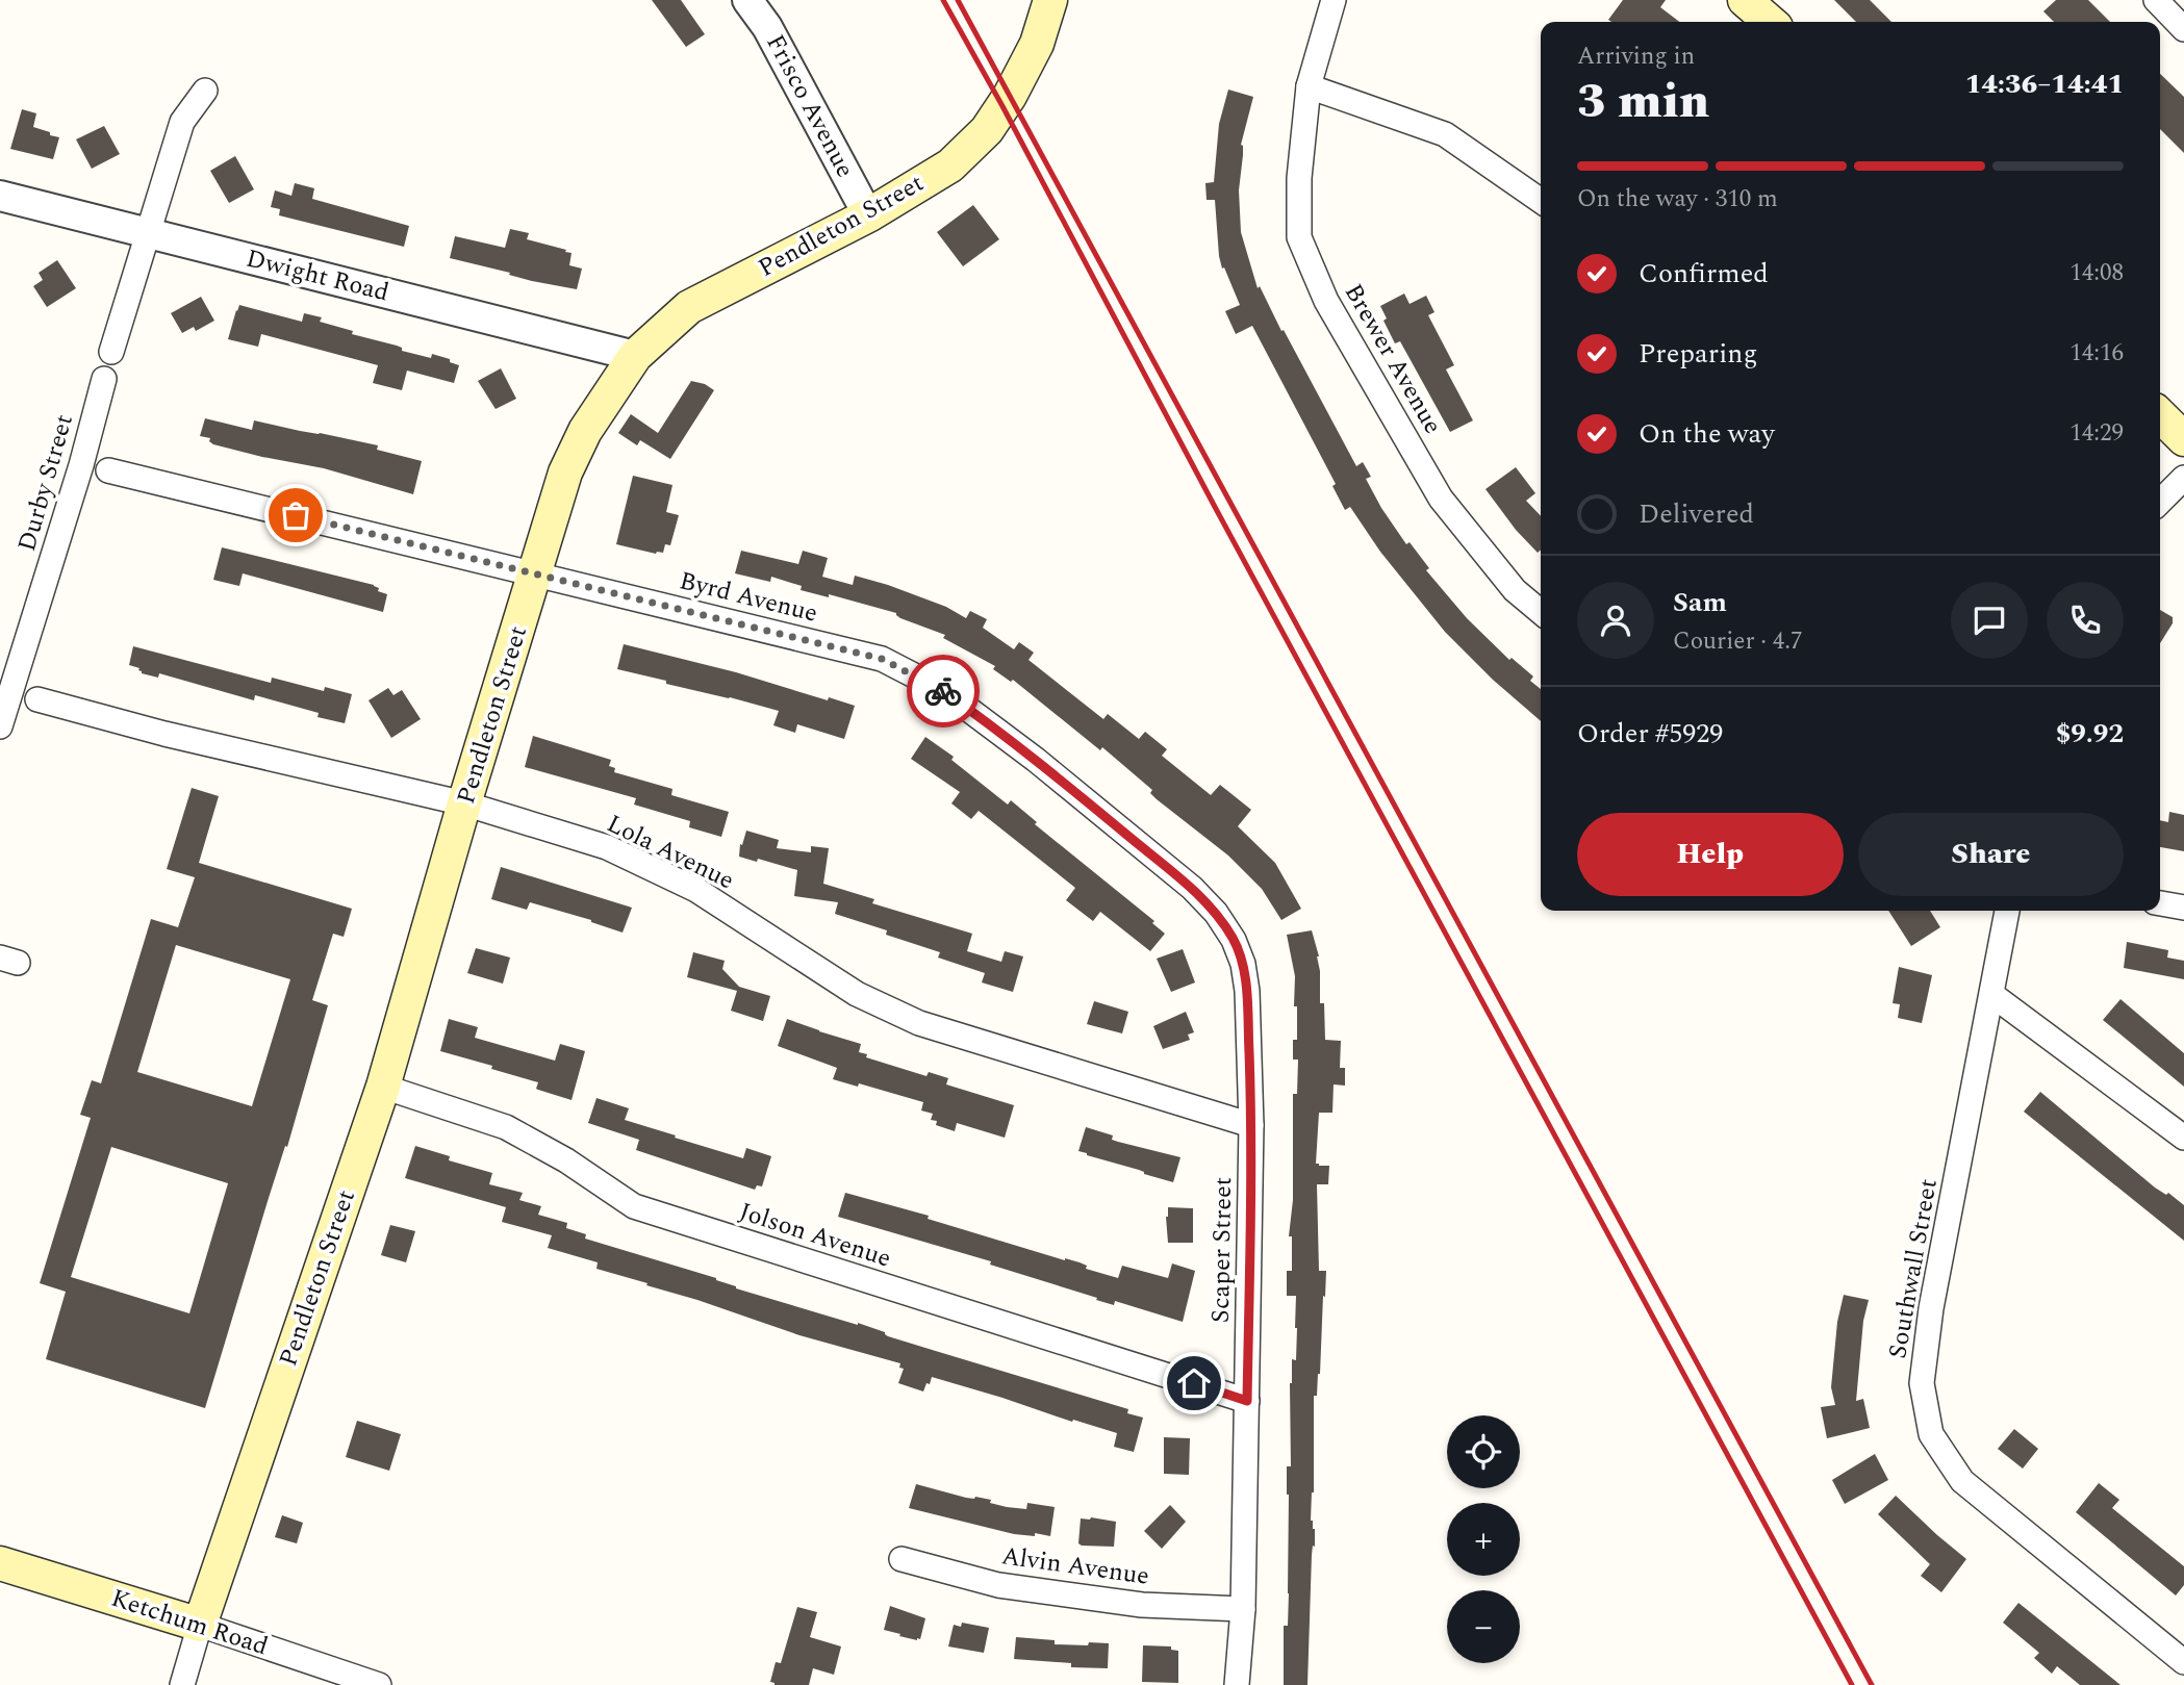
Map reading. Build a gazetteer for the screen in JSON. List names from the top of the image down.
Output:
{
  "streets": {
    "main road": ["Pendleton Street", "Ketchum Road"],
    "street": [
      "Frisco Avenue",
      "Dwight Road",
      "Brewer Avenue",
      "Durby Street",
      "Byrd Avenue",
      "Lola Avenue",
      "Jolson Avenue",
      "Scaper Street",
      "Southwall Street",
      "Alvin Avenue"
    ]
  },
  "crossings": [
    ["Frisco Avenue", "Pendleton Street"],
    ["Pendleton Street", "Dwight Road"],
    ["Pendleton Street", "Byrd Avenue"],
    ["Pendleton Street", "Lola Avenue"],
    ["Pendleton Street", "Jolson Avenue"],
    ["Pendleton Street", "Ketchum Road"],
    ["Byrd Avenue", "Scaper Street"],
    ["Lola Avenue", "Scaper Street"],
    ["Jolson Avenue", "Scaper Street"],
    ["Scaper Street", "Alvin Avenue"]
  ],
  "page": {
    "heading": ["3 min", "Arriving in", "14:36–14:41"],
    "panel": [
      "Sam",
      "Courier · 4.7",
      "Order #5929",
      "$9.92"
    ],
    "bar": "On the way · 310 m",
    "list": [
      ["Confirmed", "14:08"],
      ["Preparing", "14:16"],
      ["On the way", "14:29"],
      "Delivered"
    ],
    "buttons": ["Help", "Share"],
    "map_buttons": ["+", "−"]
  }
}
